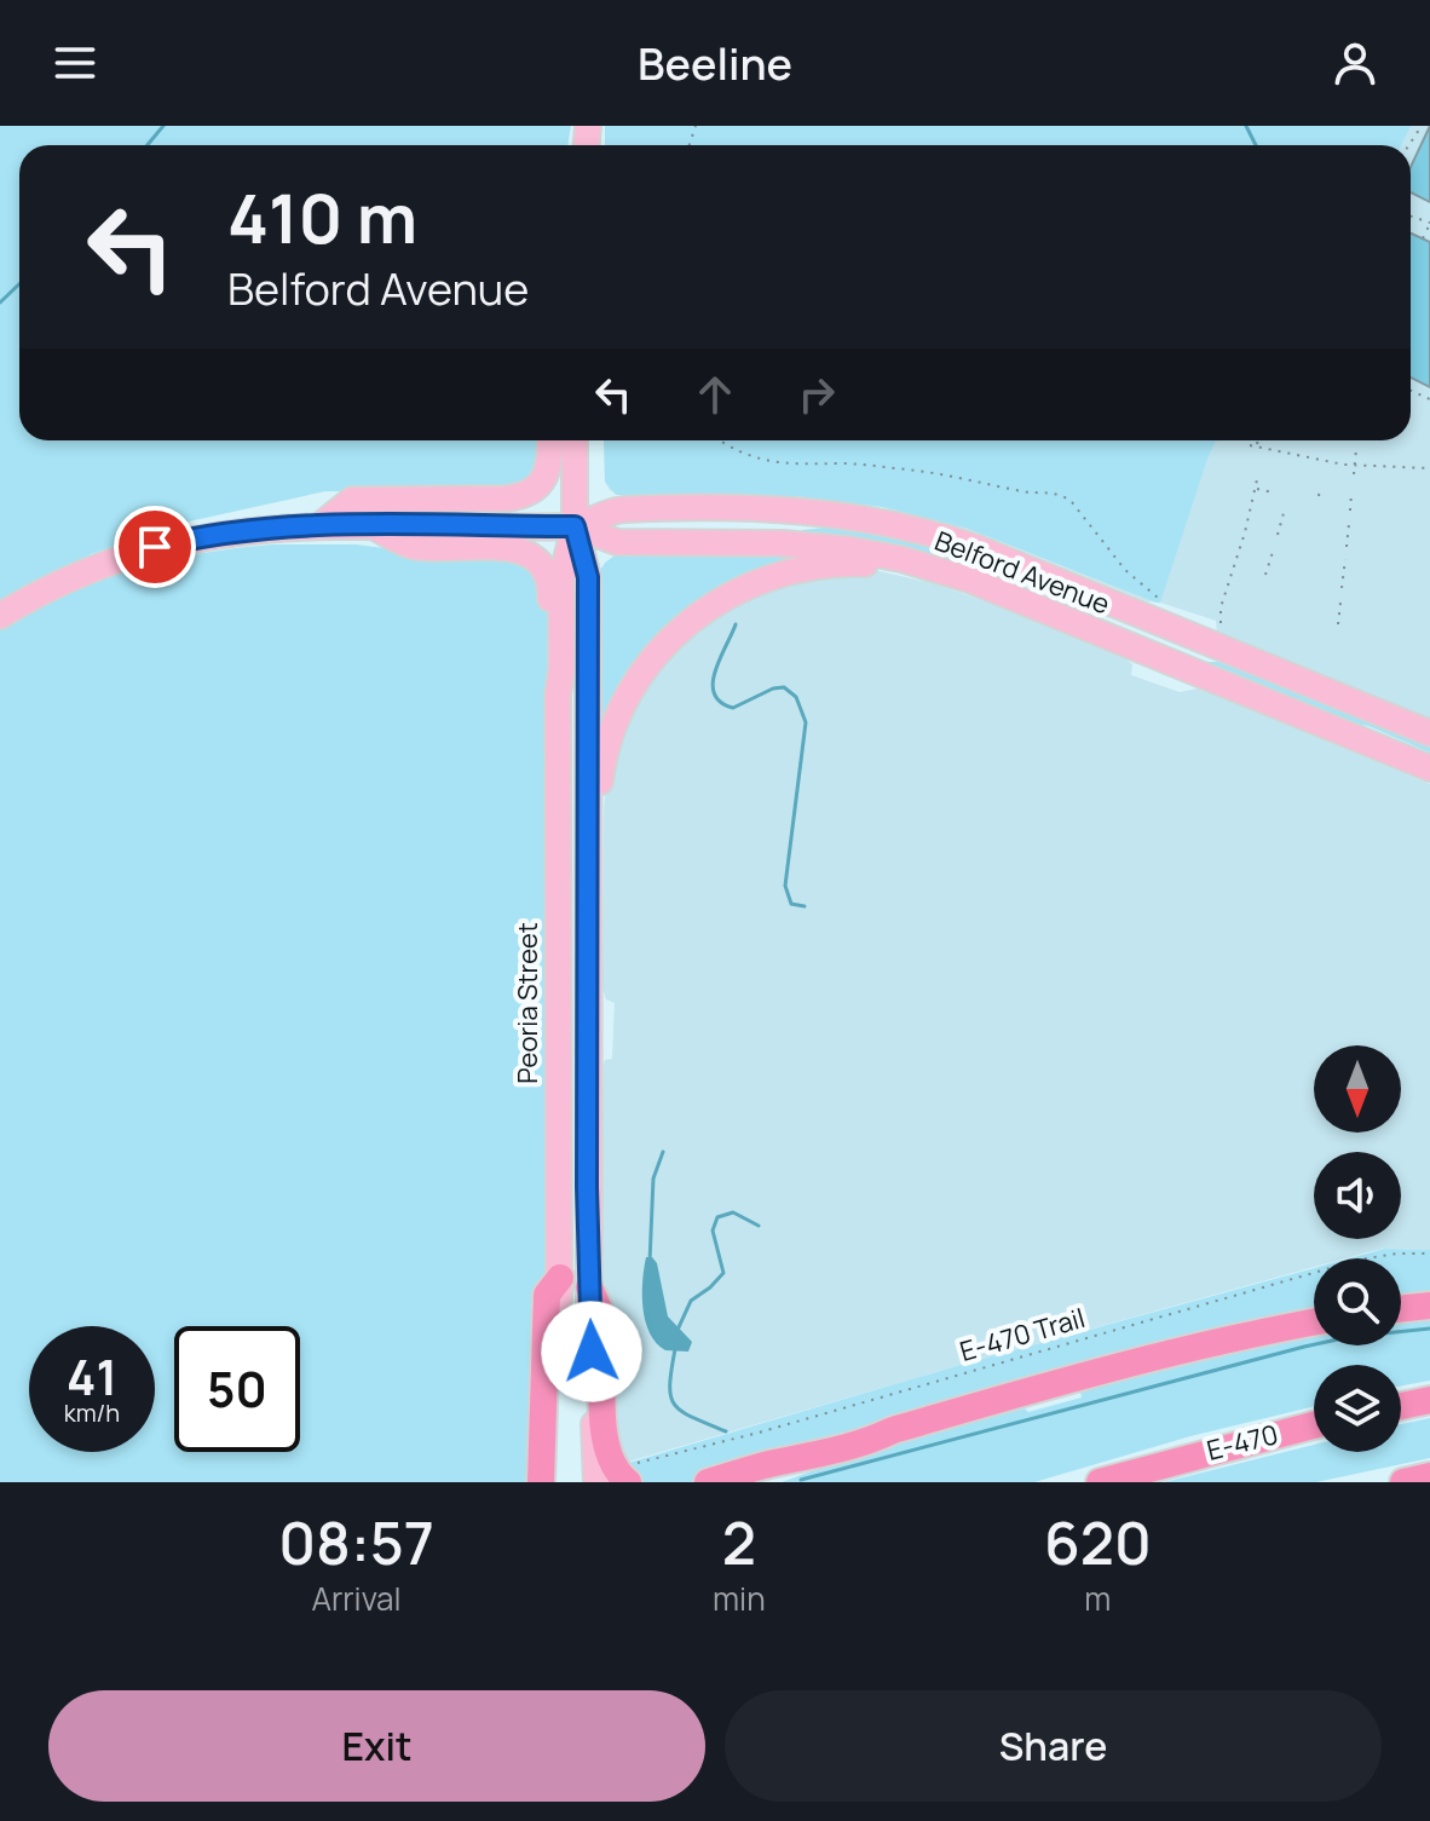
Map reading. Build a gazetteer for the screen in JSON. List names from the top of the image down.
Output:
{
  "streets": {
    "highway": ["E-470"],
    "main road": ["Belford Avenue", "Peoria Street"],
    "path": ["E-470 Trail"]
  },
  "crossings": [
    ["Belford Avenue", "Peoria Street"]
  ],
  "north": "bottom",
  "page": {
    "header": "Beeline",
    "turn": ["410 m", "Belford Avenue"],
    "speed": "41 km/h",
    "limit": "50",
    "eta": [
      "08:57",
      "Arrival",
      "2",
      "min",
      "620",
      "m"
    ],
    "buttons": ["Exit", "Share"]
  }
}
